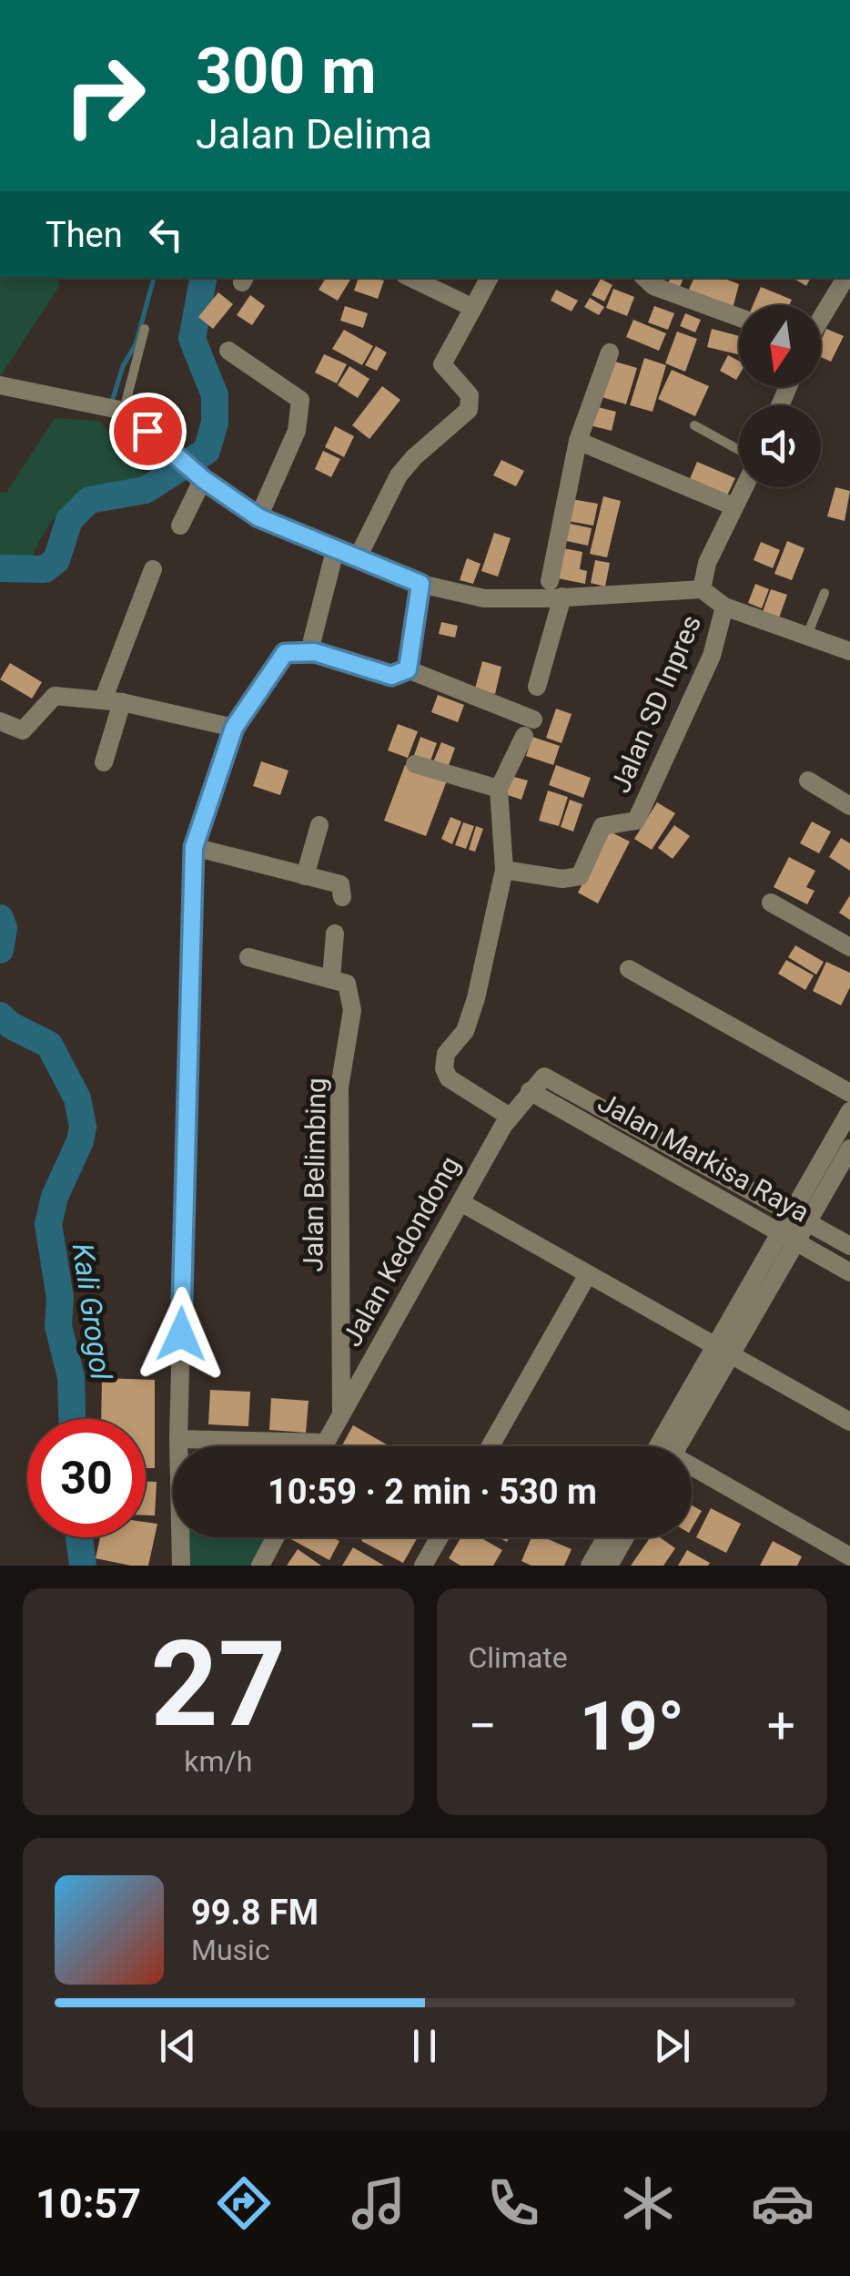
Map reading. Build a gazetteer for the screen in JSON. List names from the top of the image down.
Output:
{
  "streets": {
    "street": [
      "Jalan SD Inpres",
      "Jalan Markisa Raya",
      "Jalan Belimbing",
      "Jalan Kedondong"
    ]
  },
  "crossings": [
    ["Jalan Markisa Raya", "Jalan Kedondong"],
    ["Jalan Belimbing", "Jalan Kedondong"]
  ],
  "water": ["Kali Grogol"],
  "north": "bottom",
  "page": {
    "turn": ["300 m", "Jalan Delima"],
    "then": "Then",
    "limit": "30",
    "trip": "10:59 · 2 min · 530 m",
    "tile": [
      ["27", "km/h"],
      "Climate"
    ],
    "heat": ["−", "19°", "+"],
    "song": ["99.8 FM", "Music"],
    "tabs": "10:57"
  }
}
